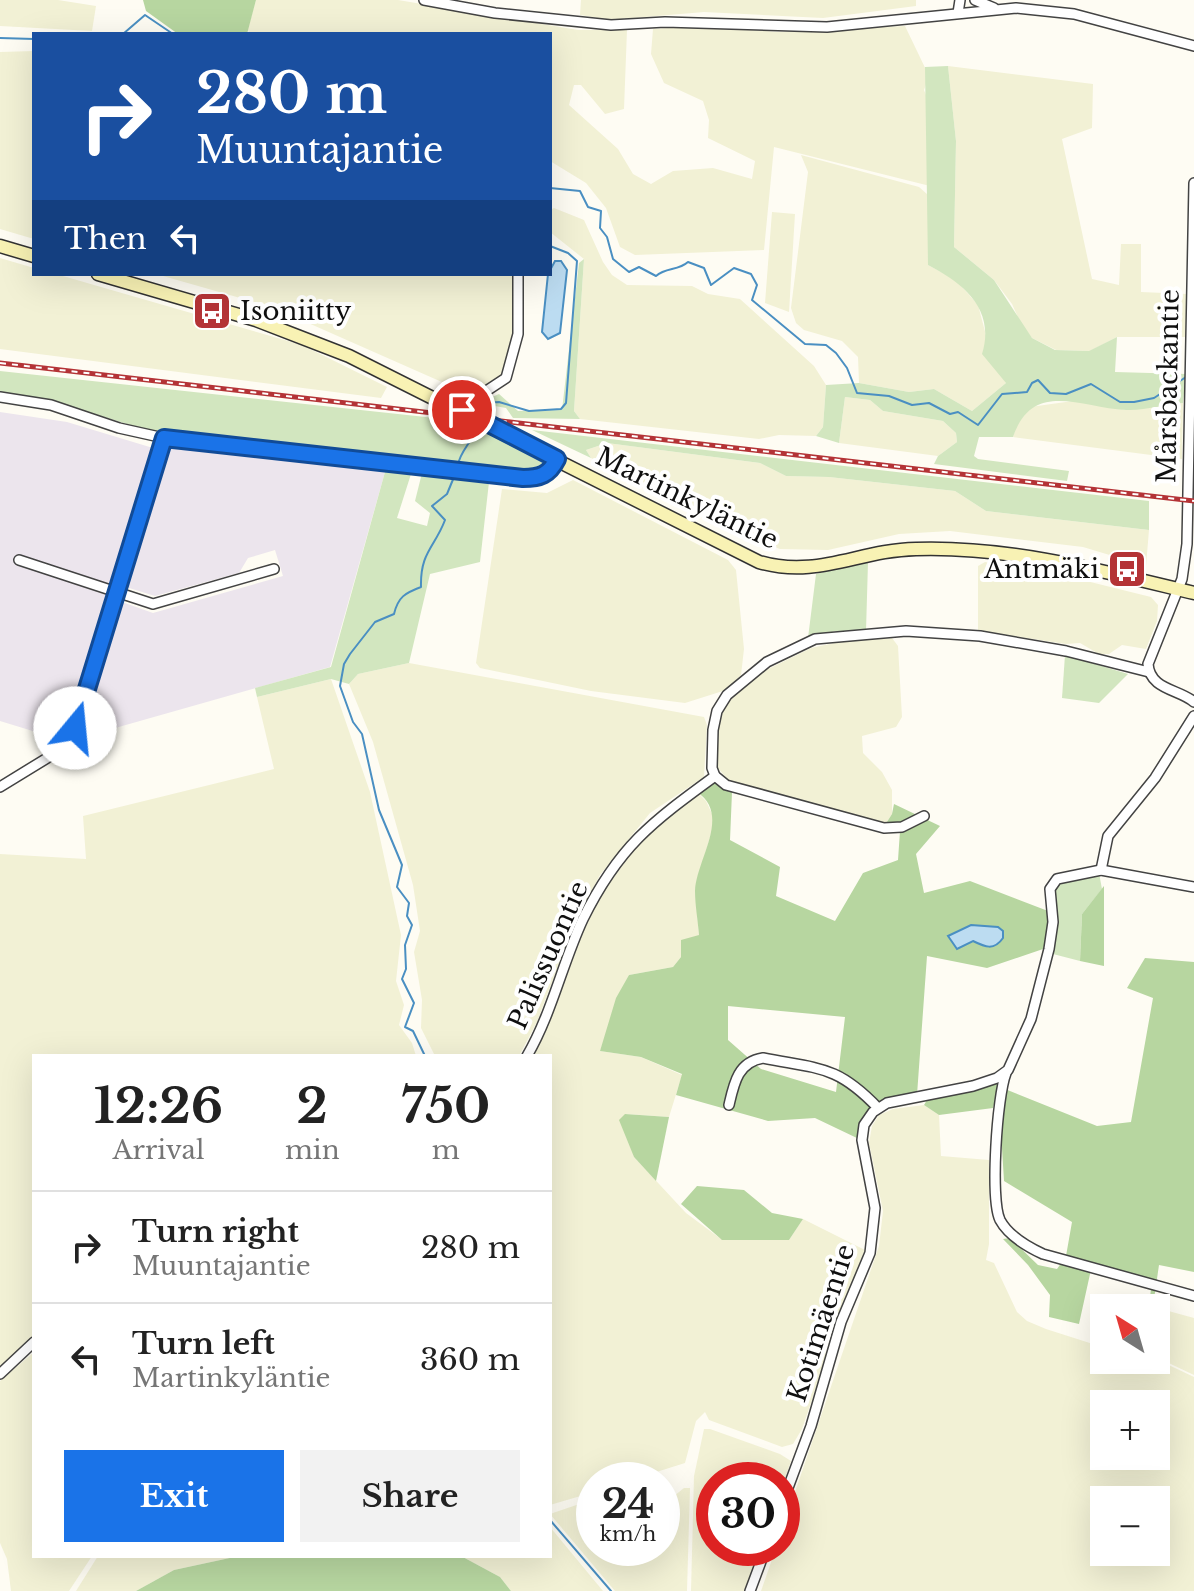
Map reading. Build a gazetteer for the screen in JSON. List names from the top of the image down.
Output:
{
  "streets": {
    "street": [
      "Mårsbackantie",
      "Martinkyläntie",
      "Palissuontie",
      "Kotimäentie"
    ]
  },
  "crossings": [
    ["Mårsbackantie", "Martinkyläntie"]
  ],
  "places": {
    "bus stop": ["Isoniitty", "Antmäki"]
  },
  "north": "top left",
  "page": {
    "turn": ["280 m", "Muuntajantie"],
    "then": "Then",
    "eta": [
      "12:26",
      "Arrival",
      "2",
      "min",
      "750",
      "m"
    ],
    "list": [
      {
        "name": "Turn right",
        "note": "Muuntajantie",
        "value": "280 m"
      },
      {
        "name": "Turn left",
        "note": "Martinkyläntie",
        "value": "360 m"
      }
    ],
    "map_buttons": ["+", "−"],
    "buttons": ["Exit", "Share"],
    "speed": "24 km/h",
    "limit": "30"
  }
}
